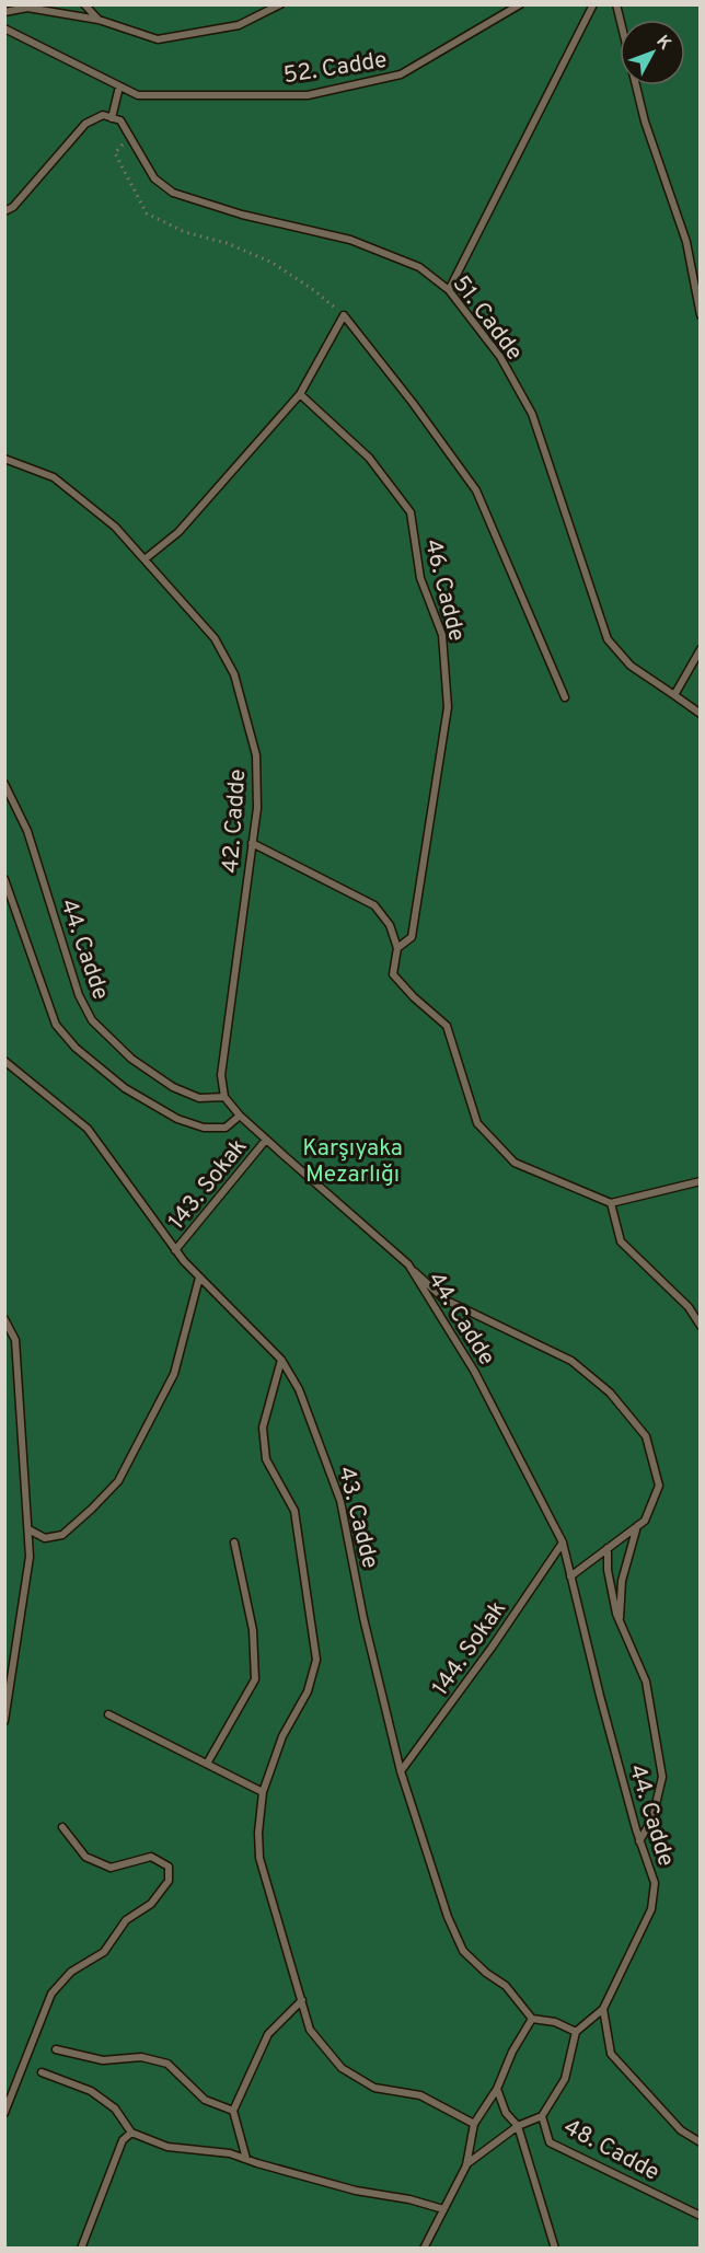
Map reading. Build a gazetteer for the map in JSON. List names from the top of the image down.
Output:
{
  "streets": {
    "lane": [
      "52. Cadde",
      "51. Cadde",
      "46. Cadde",
      "42. Cadde",
      "44. Cadde",
      "143. Sokak",
      "43. Cadde",
      "144. Sokak",
      "48. Cadde"
    ]
  },
  "crossings": [
    ["42. Cadde", "44. Cadde"],
    ["44. Cadde", "143. Sokak"],
    ["44. Cadde", "144. Sokak"],
    ["143. Sokak", "43. Cadde"],
    ["43. Cadde", "144. Sokak"]
  ],
  "parks": ["Karşıyaka Mezarlığı"],
  "north": "top right"
}
